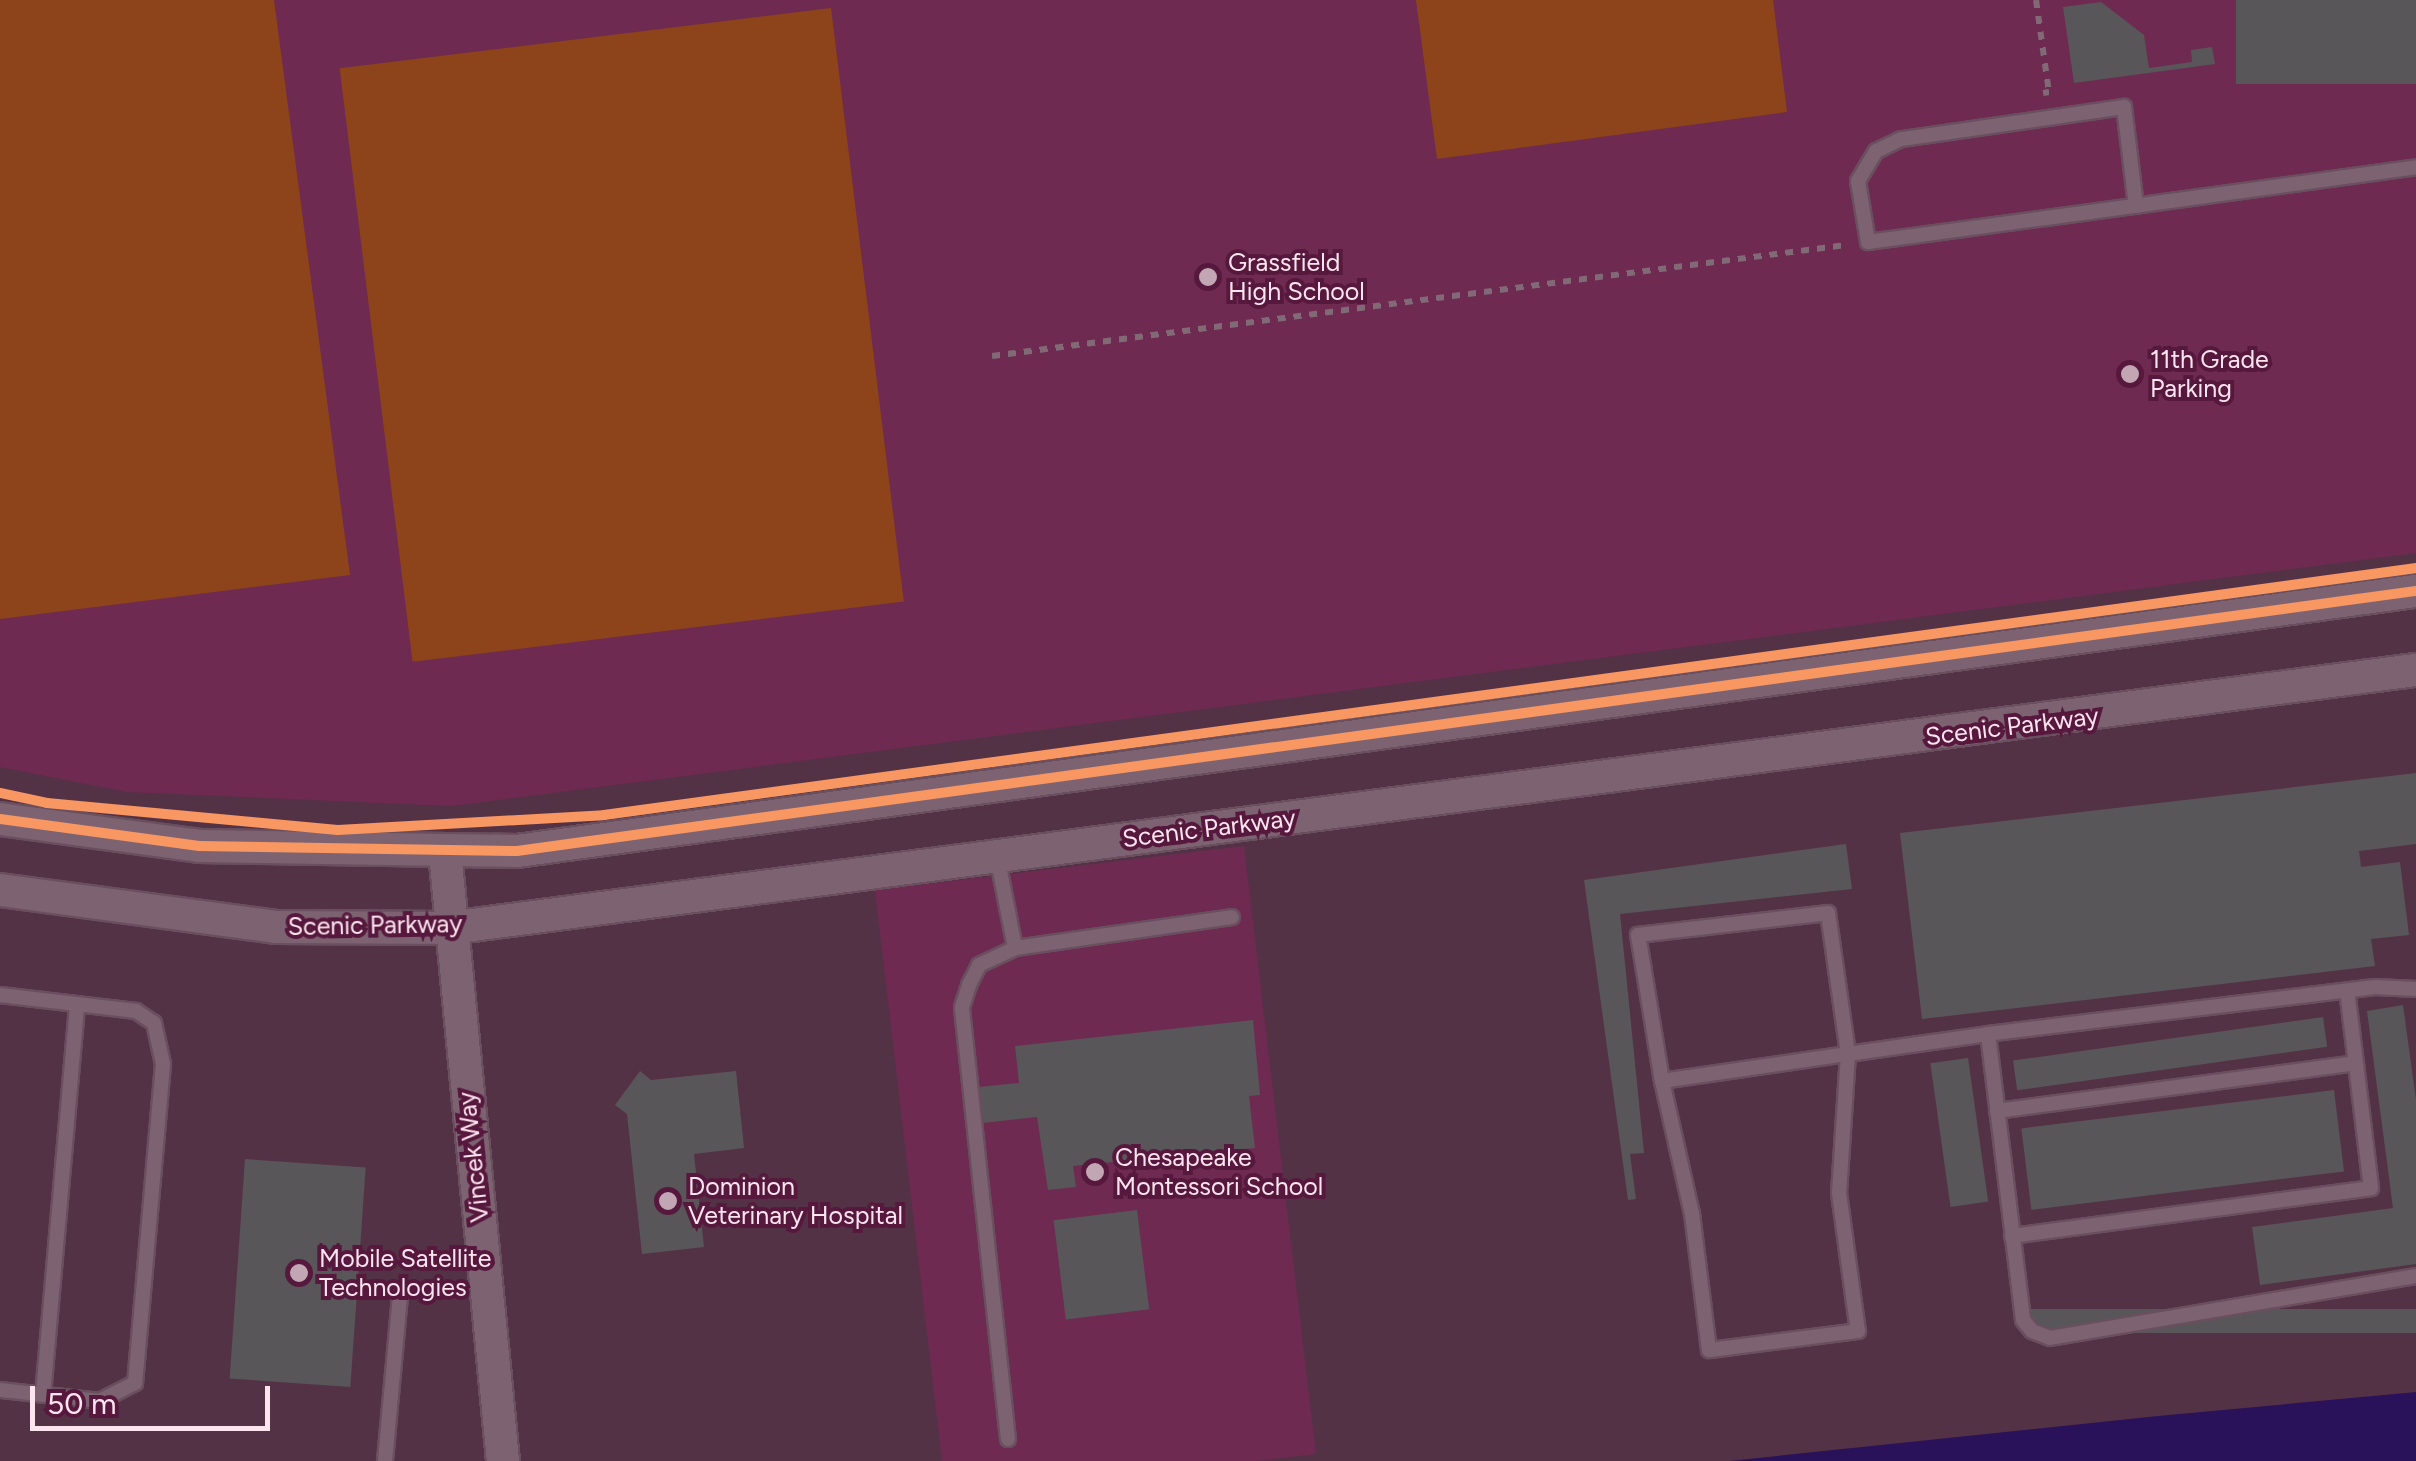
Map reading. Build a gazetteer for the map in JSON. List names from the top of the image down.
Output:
{
  "streets": {
    "street": ["Scenic Parkway", "Vincek Way"]
  },
  "crossings": [
    ["Scenic Parkway", "Vincek Way"]
  ],
  "places": [
    "Grassfield High School",
    "11th Grade Parking",
    "Chesapeake Montessori School",
    "Dominion Veterinary Hospital",
    "Mobile Satellite Technologies"
  ],
  "scale_bar": "50 m"
}
